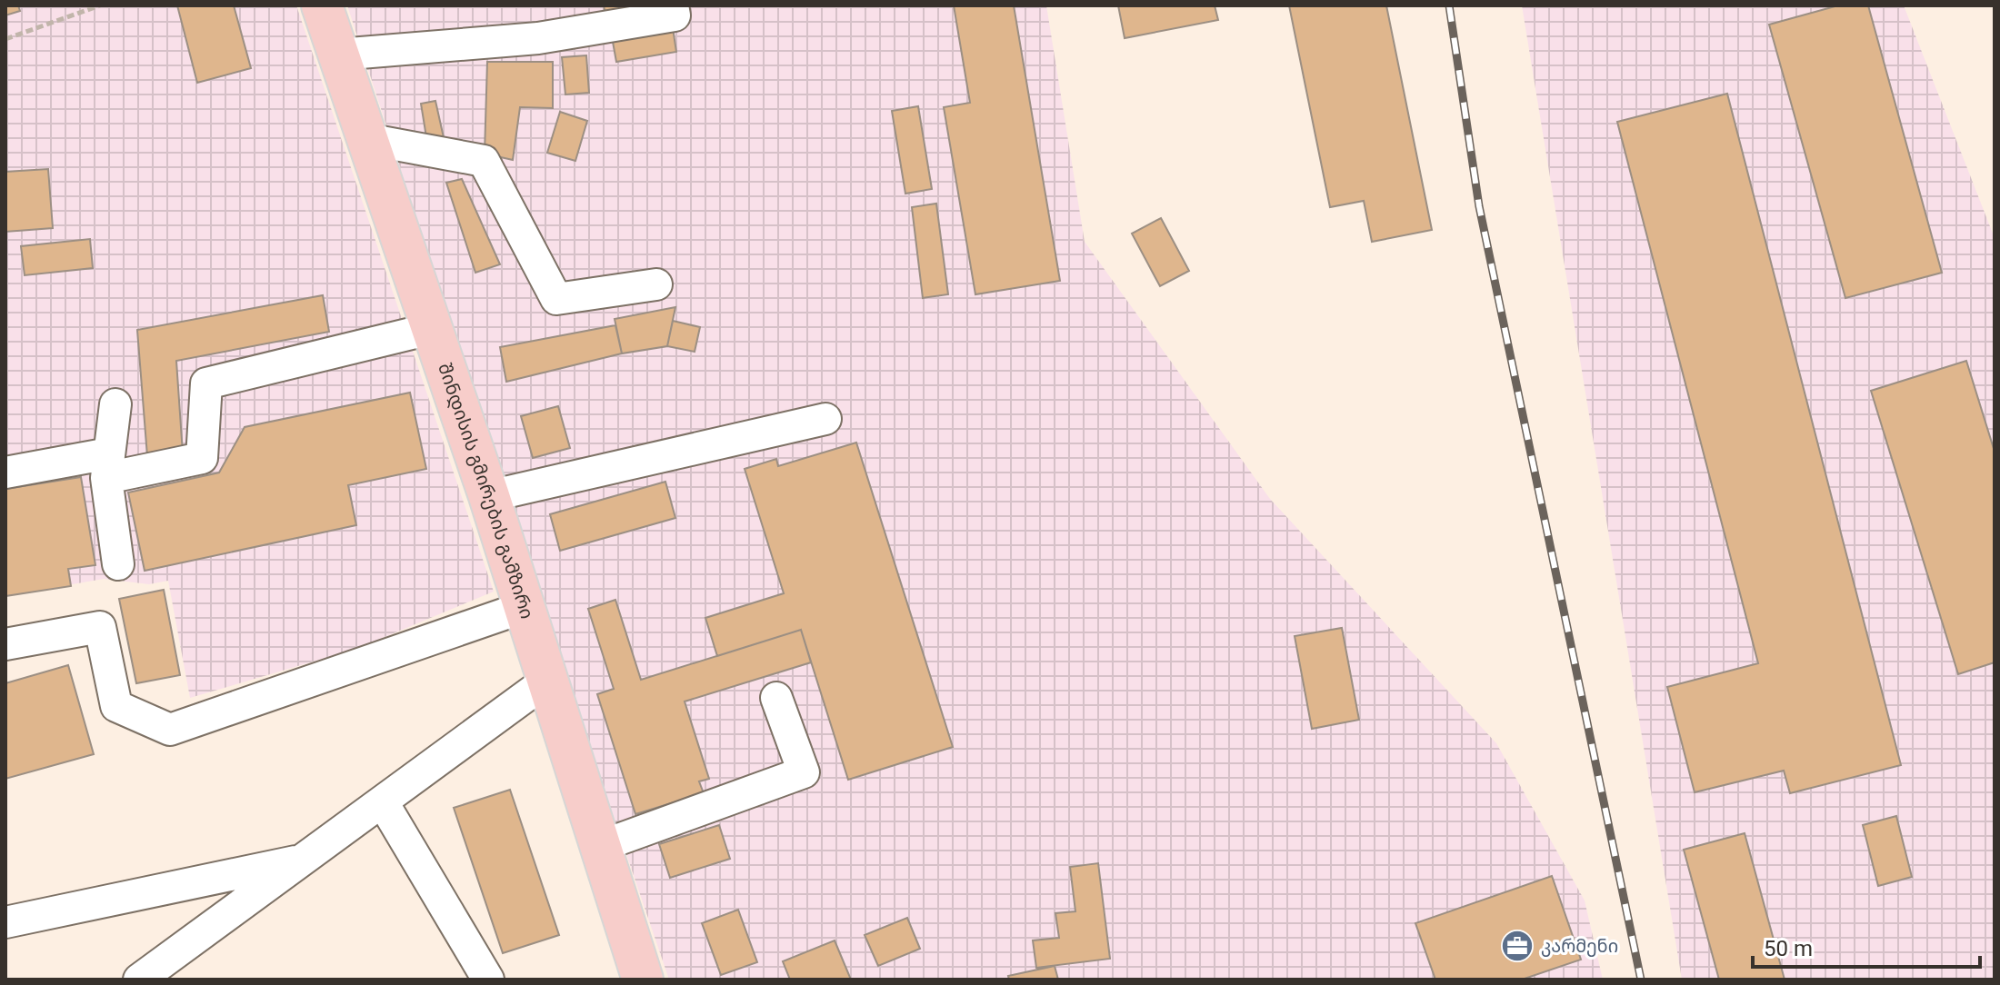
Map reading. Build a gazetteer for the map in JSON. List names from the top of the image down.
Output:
{
  "streets": {
    "main road": ["შინდისის გმირების გამზირი"]
  },
  "places": {
    "office": ["კარმენი"]
  },
  "scale_bar": "50 m"
}
